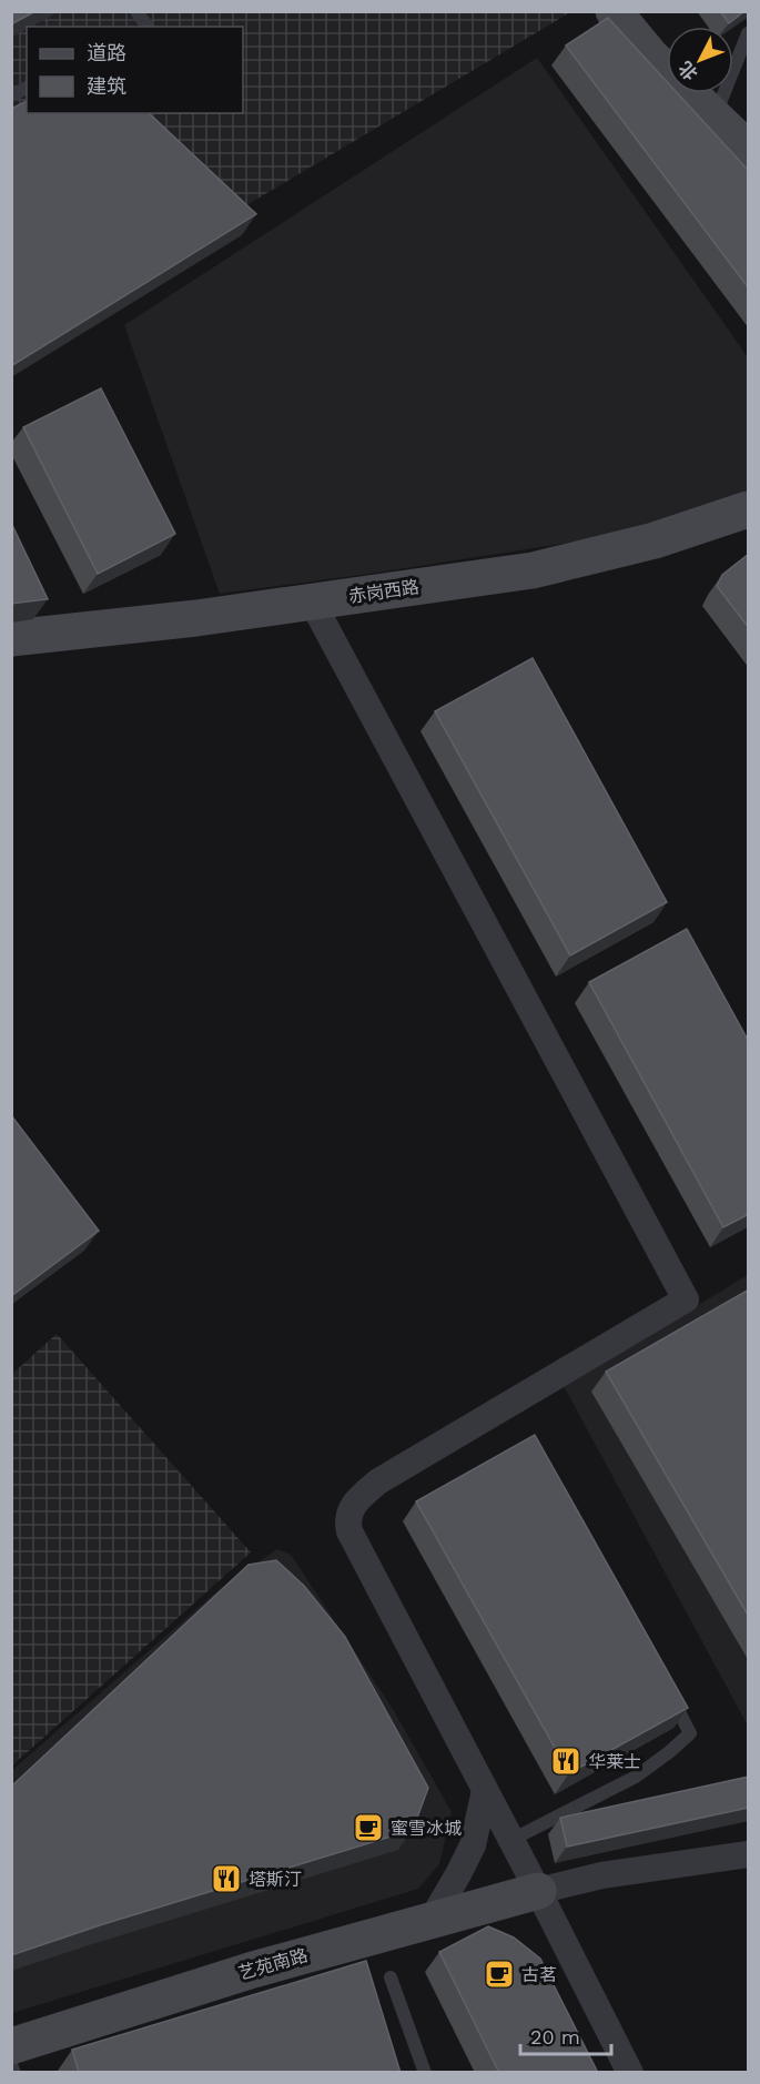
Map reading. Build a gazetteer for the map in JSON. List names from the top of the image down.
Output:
{
  "streets": {
    "street": ["赤岗西路", "艺苑南路"]
  },
  "places": {
    "restaurant": ["华莱士", "塔斯汀"],
    "cafe": ["蜜雪冰城", "古茗"]
  },
  "legend": ["道路", "建筑"],
  "scale_bar": "20 m",
  "north": "bottom left"
}
